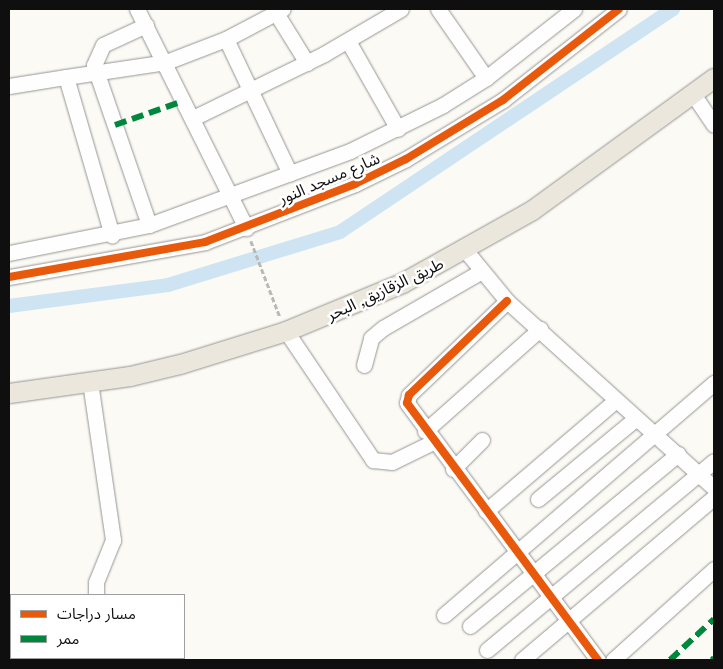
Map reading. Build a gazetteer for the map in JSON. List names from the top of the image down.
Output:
{
  "streets": {
    "main road": ["طريق الزقازيق, البحر"],
    "street": ["شارع مسجد النور"]
  },
  "legend": ["مسار دراجات", "ممر"]
}
